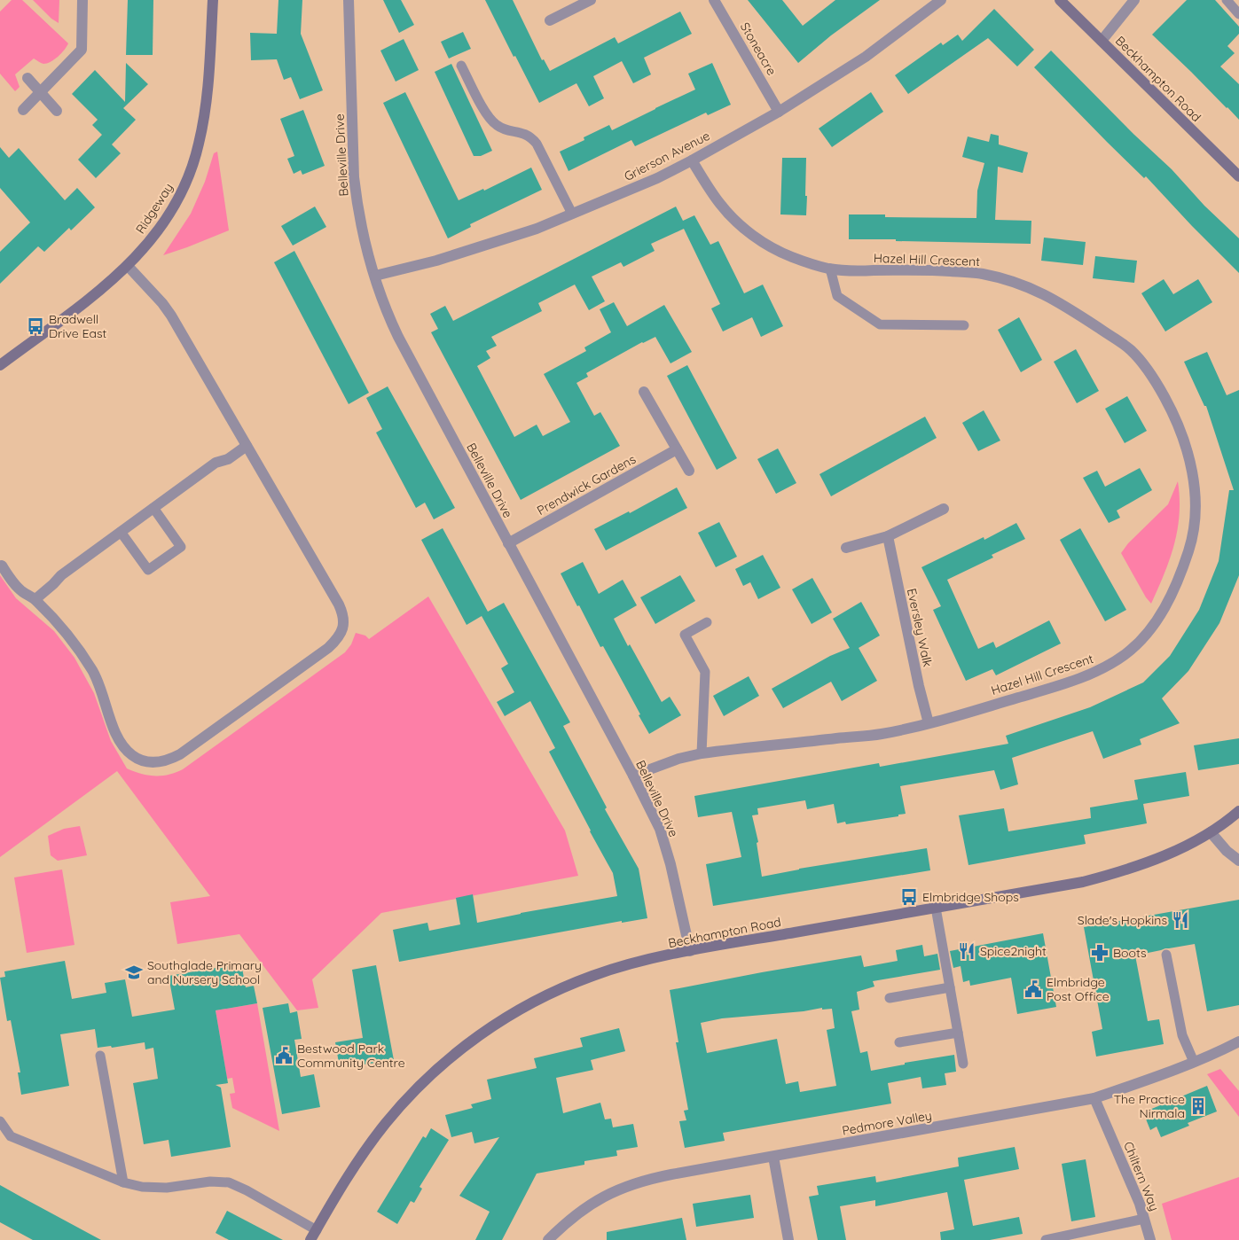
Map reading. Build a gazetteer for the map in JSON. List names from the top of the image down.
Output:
{
  "streets": {
    "street": [
      "Stoneacre",
      "Beckhampton Road",
      "Belleville Drive",
      "Grierson Avenue",
      "Ridgeway",
      "Hazel Hill Crescent",
      "Prendwick Gardens",
      "Eversley Walk",
      "Pedmore Valley",
      "Chiltern Way"
    ]
  },
  "crossings": [
    ["Stoneacre", "Grierson Avenue"],
    ["Beckhampton Road", "Belleville Drive"],
    ["Belleville Drive", "Grierson Avenue"],
    ["Belleville Drive", "Hazel Hill Crescent"],
    ["Belleville Drive", "Prendwick Gardens"],
    ["Grierson Avenue", "Hazel Hill Crescent"],
    ["Hazel Hill Crescent", "Eversley Walk"],
    ["Pedmore Valley", "Chiltern Way"]
  ],
  "places": {
    "bus stop": ["Bradwell Drive East", "Elmbridge Shops"],
    "restaurant": ["Slade's Hopkins", "Spice2night"],
    "pharmacy": ["Boots"],
    "school or university": ["Southglade Primary and Nursery School"],
    "public building": ["Elmbridge Post Office", "Bestwood Park Community Centre"],
    "building": ["The Practice Nirmala"]
  }
}
